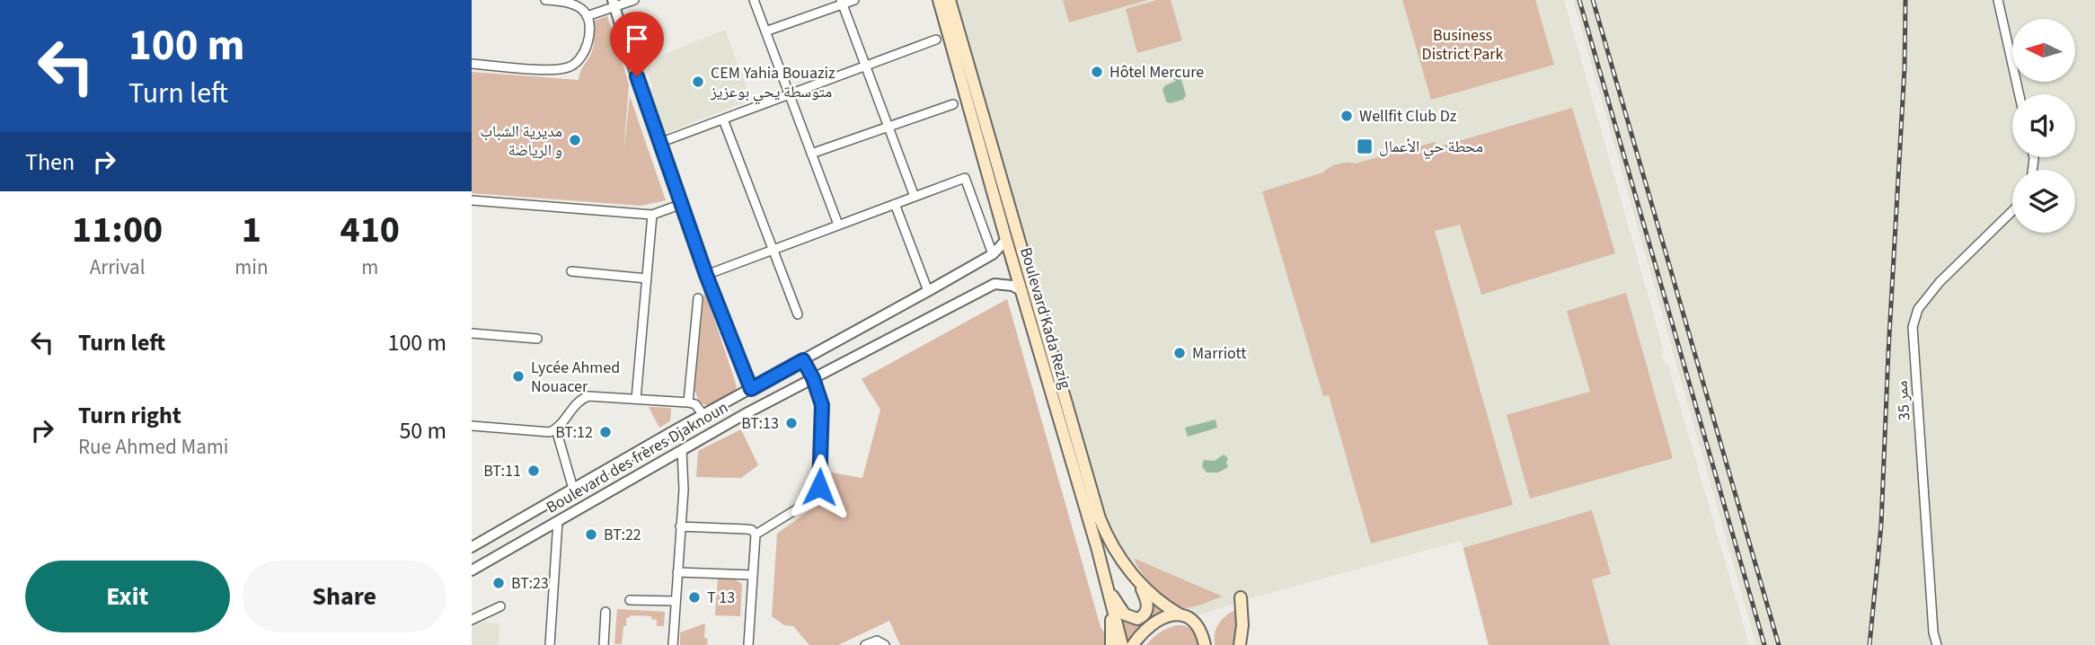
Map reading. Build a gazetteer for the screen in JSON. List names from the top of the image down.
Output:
{
  "streets": {
    "main road": ["Boulevard Kada Rezig"],
    "street": ["ممر 35", "Boulevard des frères Djaknoun"]
  },
  "crossings": [
    ["Boulevard Kada Rezig", "Boulevard des frères Djaknoun"]
  ],
  "parks": ["Business District Park"],
  "places": {
    "other": [
      "Hôtel Mercure",
      "CEM Yahia Bouaziz متوسطة يحي بوعزيز",
      "Wellfit Club Dz",
      "مديرية الشباب و الرياضة",
      "Marriott",
      "Lycée Ahmed Nouacer",
      "BT:13",
      "BT:12",
      "BT:11",
      "BT:22",
      "BT:23",
      "T 13"
    ],
    "transit": ["محطة حي الأعمال"]
  },
  "north": "left",
  "page": {
    "turn": ["100 m", "Turn left"],
    "then": "Then",
    "eta": [
      "11:00",
      "Arrival",
      "1",
      "min",
      "410",
      "m"
    ],
    "list": [
      {
        "name": "Turn left",
        "value": "100 m"
      },
      {
        "name": "Turn right",
        "note": "Rue Ahmed Mami",
        "value": "50 m"
      }
    ],
    "buttons": ["Exit", "Share"]
  }
}
